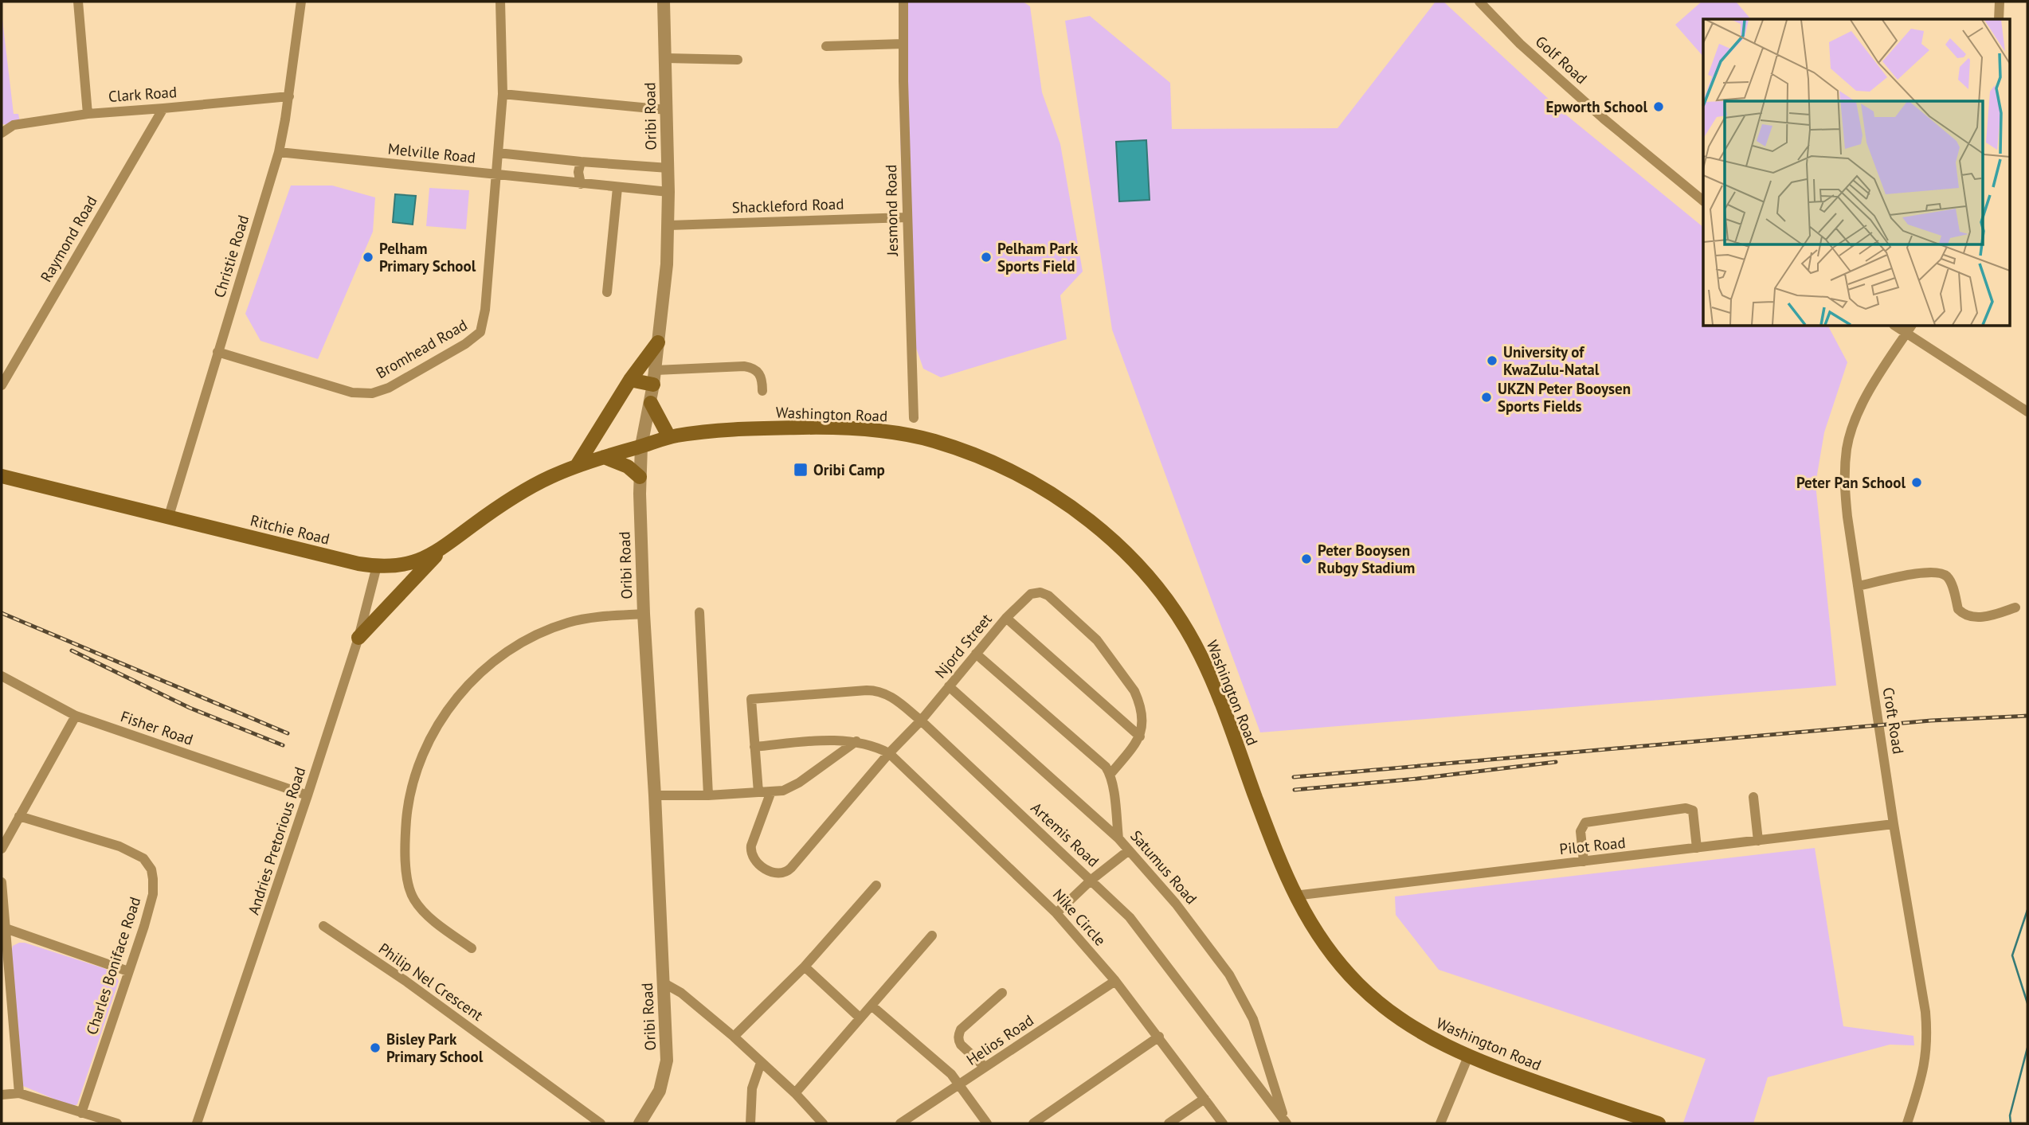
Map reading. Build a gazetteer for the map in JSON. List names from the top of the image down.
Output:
{
  "streets": {
    "main road": ["Washington Road", "Ritchie Road"],
    "street": [
      "Golf Road",
      "Clark Road",
      "Oribi Road",
      "Melville Road",
      "Shackleford Road",
      "Jesmond Road",
      "Raymond Road",
      "Christie Road",
      "Bromhead Road",
      "Njord Street",
      "Croft Road",
      "Fisher Road",
      "Artemis Road",
      "Andries Pretorious Road",
      "Pilot Road",
      "Satumus Road",
      "Nike Circle",
      "Charles Boniface Road",
      "Philip Nel Crescent",
      "Helios Road"
    ]
  },
  "crossings": [
    ["Clark Road", "Raymond Road"],
    ["Clark Road", "Christie Road"],
    ["Oribi Road", "Melville Road"],
    ["Oribi Road", "Shackleford Road"],
    ["Oribi Road", "Washington Road"],
    ["Melville Road", "Christie Road"],
    ["Melville Road", "Bromhead Road"],
    ["Shackleford Road", "Jesmond Road"],
    ["Christie Road", "Bromhead Road"],
    ["Christie Road", "Ritchie Road"],
    ["Washington Road", "Ritchie Road"],
    ["Washington Road", "Pilot Road"],
    ["Ritchie Road", "Andries Pretorious Road"],
    ["Njord Street", "Artemis Road"],
    ["Njord Street", "Satumus Road"],
    ["Njord Street", "Nike Circle"],
    ["Croft Road", "Pilot Road"],
    ["Fisher Road", "Andries Pretorious Road"],
    ["Artemis Road", "Satumus Road"],
    ["Nike Circle", "Helios Road"]
  ],
  "places": {
    "other": [
      "Epworth School",
      "Pelham Primary School",
      "Pelham Park Sports Field",
      "University of KwaZulu-Natal",
      "UKZN Peter Booysen Sports Fields",
      "Peter Pan School",
      "Peter Booysen Rubgy Stadium",
      "Bisley Park Primary School"
    ],
    "transit": ["Oribi Camp"]
  }
}
